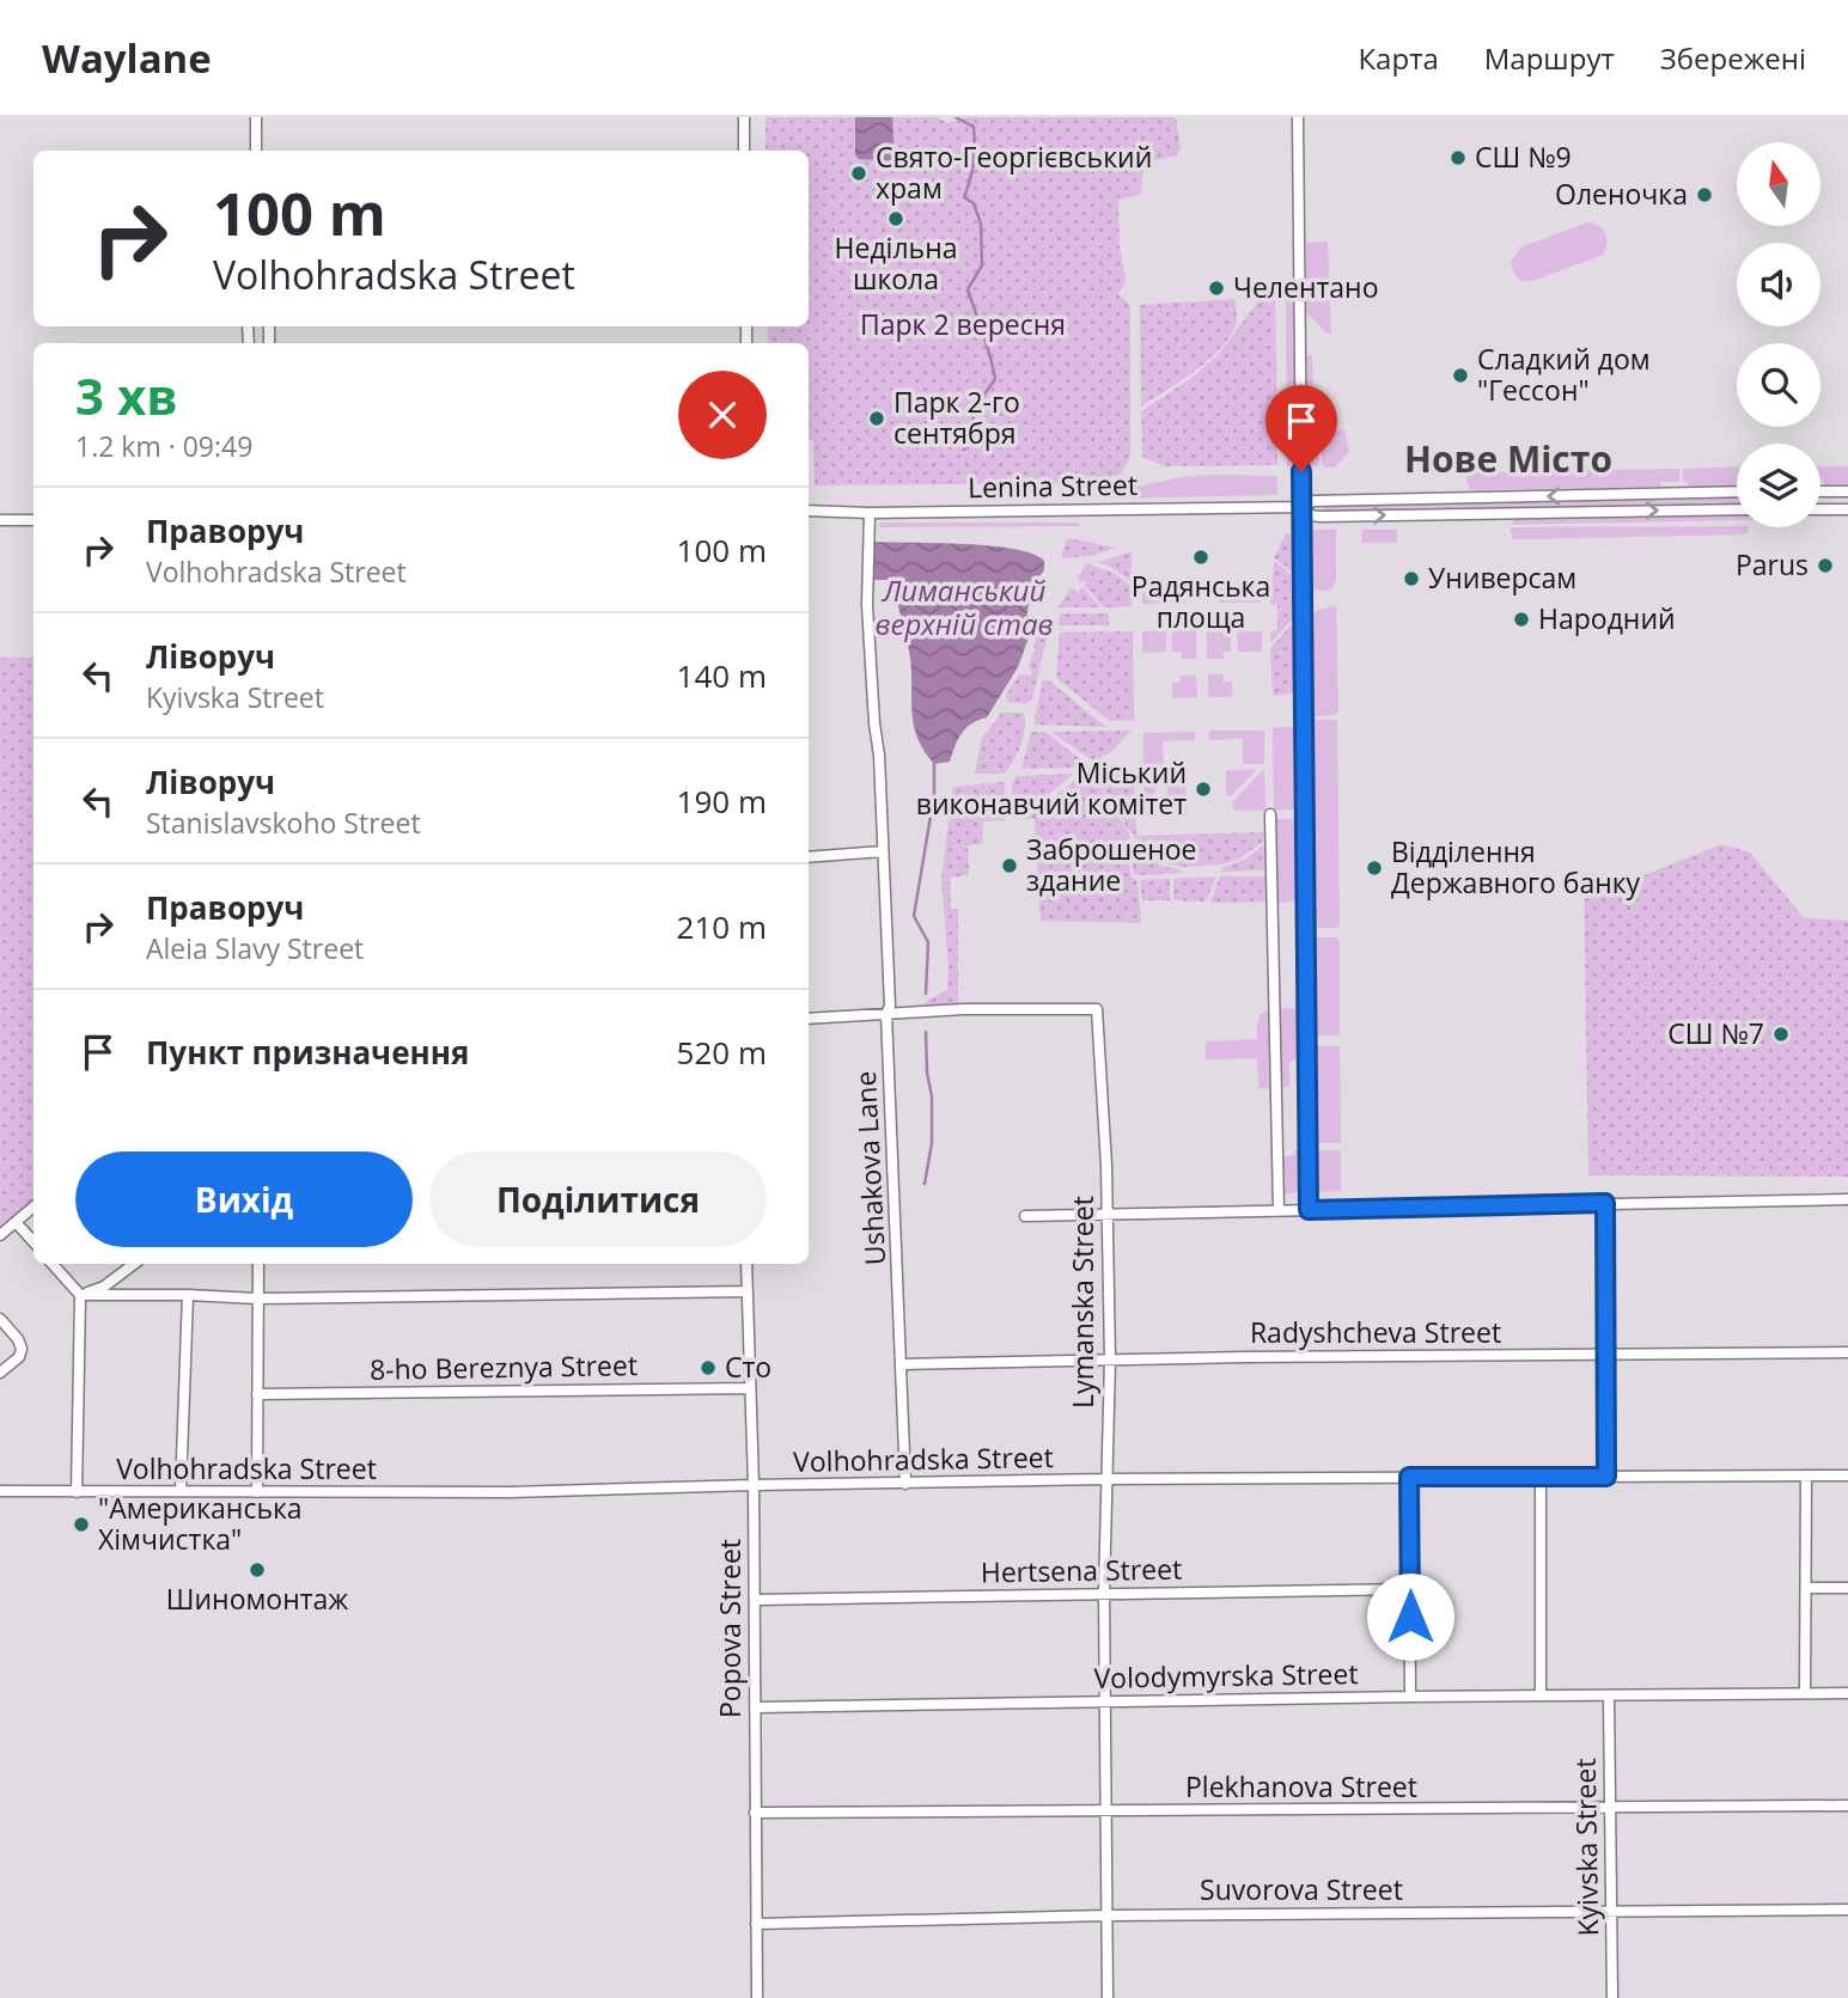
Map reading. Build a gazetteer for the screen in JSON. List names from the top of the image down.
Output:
{
  "streets": {
    "street": [
      "Lenina Street",
      "Ushakova Lane",
      "Lymanska Street",
      "Radyshcheva Street",
      "8-ho Bereznya Street",
      "Volhohradska Street",
      "Hertsena Street",
      "Popova Street",
      "Volodymyrska Street",
      "Plekhanova Street",
      "Kyivska Street",
      "Suvorova Street"
    ]
  },
  "crossings": [
    ["Lenina Street", "Ushakova Lane"],
    ["Ushakova Lane", "Lymanska Street"],
    ["Ushakova Lane", "Radyshcheva Street"],
    ["Ushakova Lane", "Volhohradska Street"],
    ["Lymanska Street", "Radyshcheva Street"],
    ["Lymanska Street", "Volhohradska Street"],
    ["Lymanska Street", "Hertsena Street"],
    ["Lymanska Street", "Volodymyrska Street"],
    ["Lymanska Street", "Plekhanova Street"],
    ["Lymanska Street", "Suvorova Street"],
    ["8-ho Bereznya Street", "Popova Street"],
    ["Volhohradska Street", "Popova Street"],
    ["Hertsena Street", "Popova Street"],
    ["Popova Street", "Volodymyrska Street"],
    ["Popova Street", "Plekhanova Street"],
    ["Popova Street", "Suvorova Street"],
    ["Volodymyrska Street", "Kyivska Street"],
    ["Plekhanova Street", "Kyivska Street"],
    ["Kyivska Street", "Suvorova Street"]
  ],
  "districts": ["Нове Місто"],
  "water": ["Лиманський верхній став"],
  "parks": ["Парк 2 вересня"],
  "places": [
    "СШ №9",
    "Свято-Георгієвський храм",
    "Оленочка",
    "Недільна школа",
    "Челентано",
    "Сладкий дом \"Гессон\"",
    "Парк 2-го сентября",
    "Радянська площа",
    "Parus",
    "Универсам",
    "Народний",
    "Міський виконавчий комітет",
    "Заброшеное здание",
    "Відділення Державного банку",
    "СШ №7",
    "Сто",
    "\"Американська Хімчистка\"",
    "Шиномонтаж"
  ],
  "north": "top",
  "page": {
    "header": "Waylane",
    "nav": ["Карта", "Маршрут", "Збережені"],
    "turn": ["100 m", "Volhohradska Street"],
    "heading": ["3 хв", "1.2 km · 09:49"],
    "list": [
      {
        "name": "Праворуч",
        "note": "Volhohradska Street",
        "value": "100 m"
      },
      {
        "name": "Ліворуч",
        "note": "Kyivska Street",
        "value": "140 m"
      },
      {
        "name": "Ліворуч",
        "note": "Stanislavskoho Street",
        "value": "190 m"
      },
      {
        "name": "Праворуч",
        "note": "Aleia Slavy Street",
        "value": "210 m"
      },
      {
        "name": "Пункт призначення",
        "value": "520 m"
      }
    ],
    "buttons": ["Вихід", "Поділитися"]
  }
}
